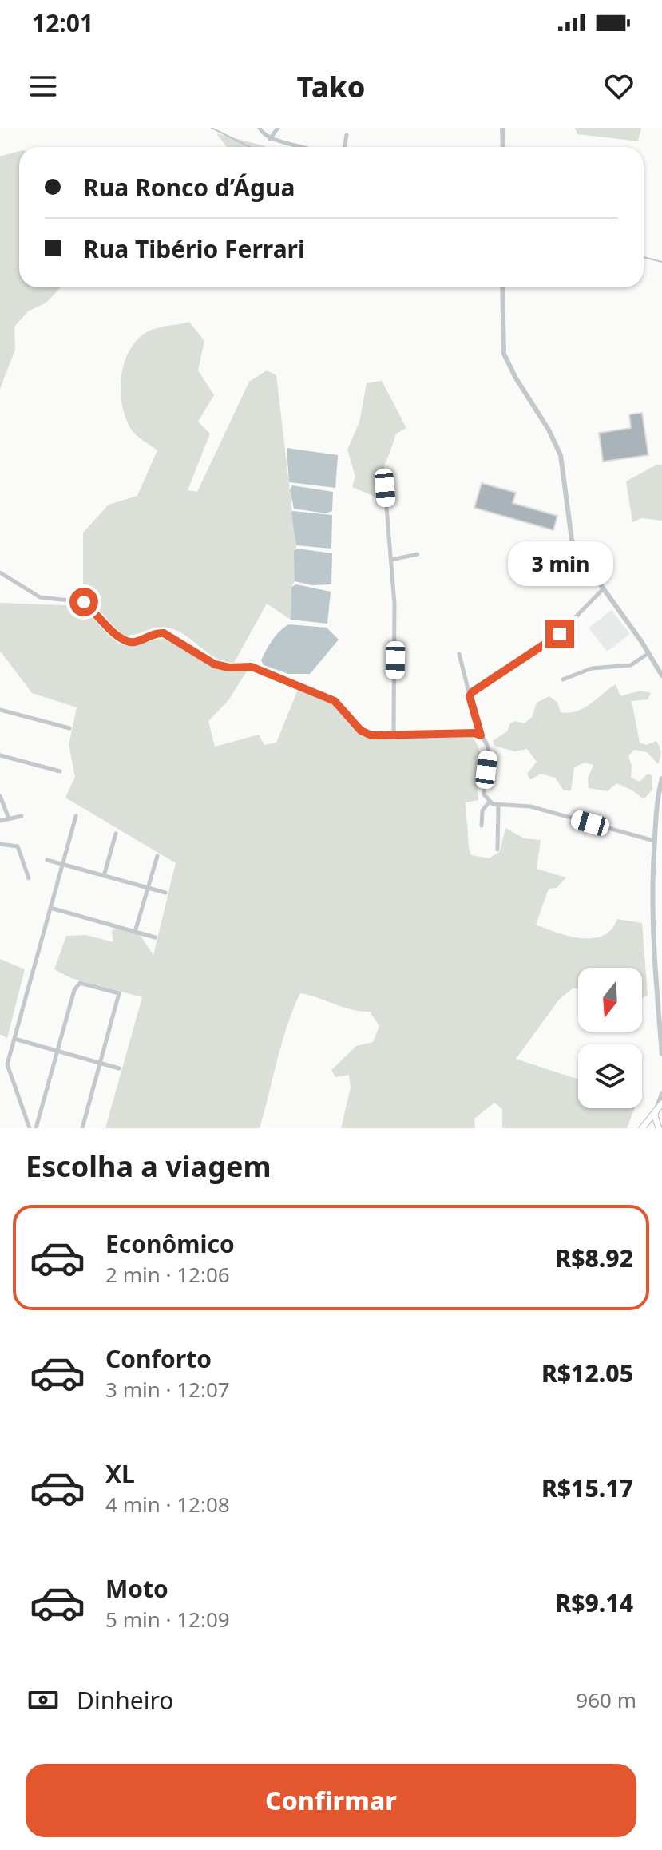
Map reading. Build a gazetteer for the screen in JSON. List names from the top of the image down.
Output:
{
  "north": "bottom",
  "page": {
    "status": "12:01",
    "header": "Tako",
    "banner": ["Rua Ronco d’Água", "Rua Tibério Ferrari"],
    "bubble": "3 min",
    "heading": "Escolha a viagem",
    "list": [
      {
        "name": "Econômico",
        "note": "2 min · 12:06",
        "value": "R$8.92"
      },
      {
        "name": "Conforto",
        "note": "3 min · 12:07",
        "value": "R$12.05"
      },
      {
        "name": "XL",
        "note": "4 min · 12:08",
        "value": "R$15.17"
      },
      {
        "name": "Moto",
        "note": "5 min · 12:09",
        "value": "R$9.14"
      }
    ],
    "pay": ["Dinheiro", "960 m"],
    "buttons": "Confirmar"
  }
}
